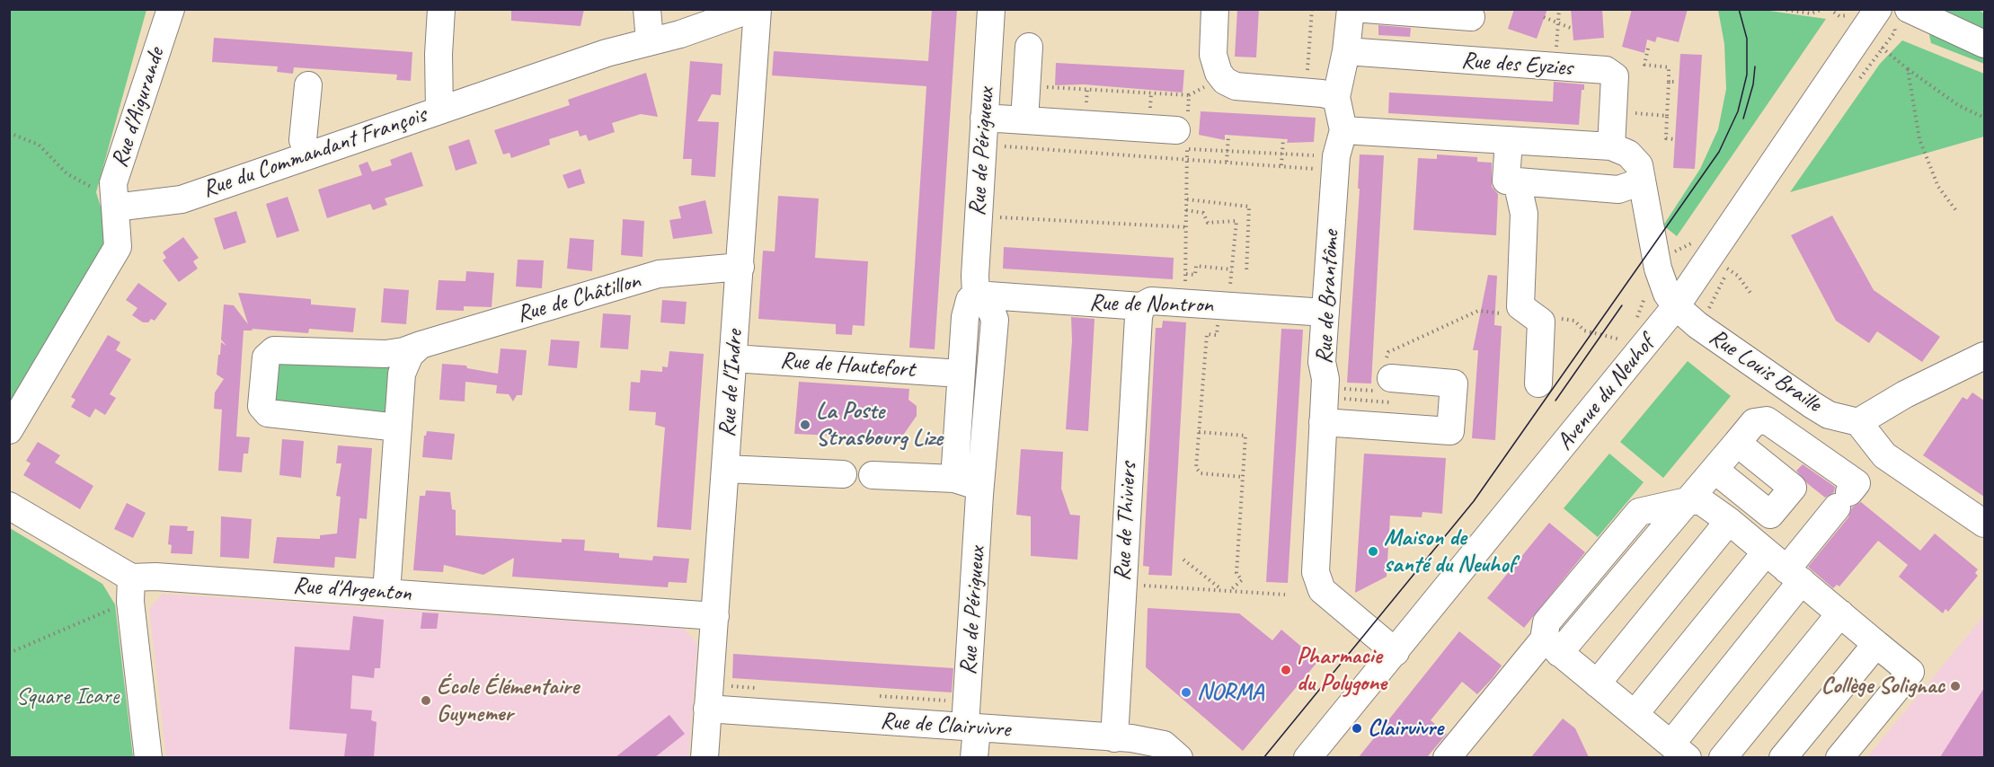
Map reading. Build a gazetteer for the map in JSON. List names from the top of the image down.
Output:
{
  "streets": {
    "street": [
      "Rue des Eyzies",
      "Rue d'Aigurande",
      "Rue de Périgueux",
      "Rue du Commandant François",
      "Rue de Brantôme",
      "Rue de Châtillon",
      "Rue de Nontron",
      "Rue de Hautefort",
      "Rue Louis Braille",
      "Rue de l'Indre",
      "Avenue du Neuhof",
      "Rue de Thiviers",
      "Rue d'Argenton",
      "Rue de Clairvivre"
    ]
  },
  "crossings": [
    ["Rue d'Aigurande", "Rue du Commandant François"],
    ["Rue de Périgueux", "Rue de Nontron"],
    ["Rue de Périgueux", "Rue de Hautefort"],
    ["Rue de Périgueux", "Rue de Clairvivre"],
    ["Rue de Brantôme", "Rue de Nontron"],
    ["Rue de Brantôme", "Avenue du Neuhof"],
    ["Rue de Châtillon", "Rue de l'Indre"],
    ["Rue de Nontron", "Rue de Thiviers"],
    ["Rue de Hautefort", "Rue de l'Indre"],
    ["Rue Louis Braille", "Avenue du Neuhof"],
    ["Rue de l'Indre", "Rue d'Argenton"],
    ["Rue de l'Indre", "Rue de Clairvivre"],
    ["Rue de Thiviers", "Rue de Clairvivre"]
  ],
  "parks": ["Square Icare"],
  "places": [
    "La Poste Strasbourg Lize",
    "Maison de santé du Neuhof",
    "Pharmacie du Polygone",
    "Collège Solignac",
    "NORMA",
    "École Élémentaire Guynemer",
    "Clairvivre"
  ]
}
